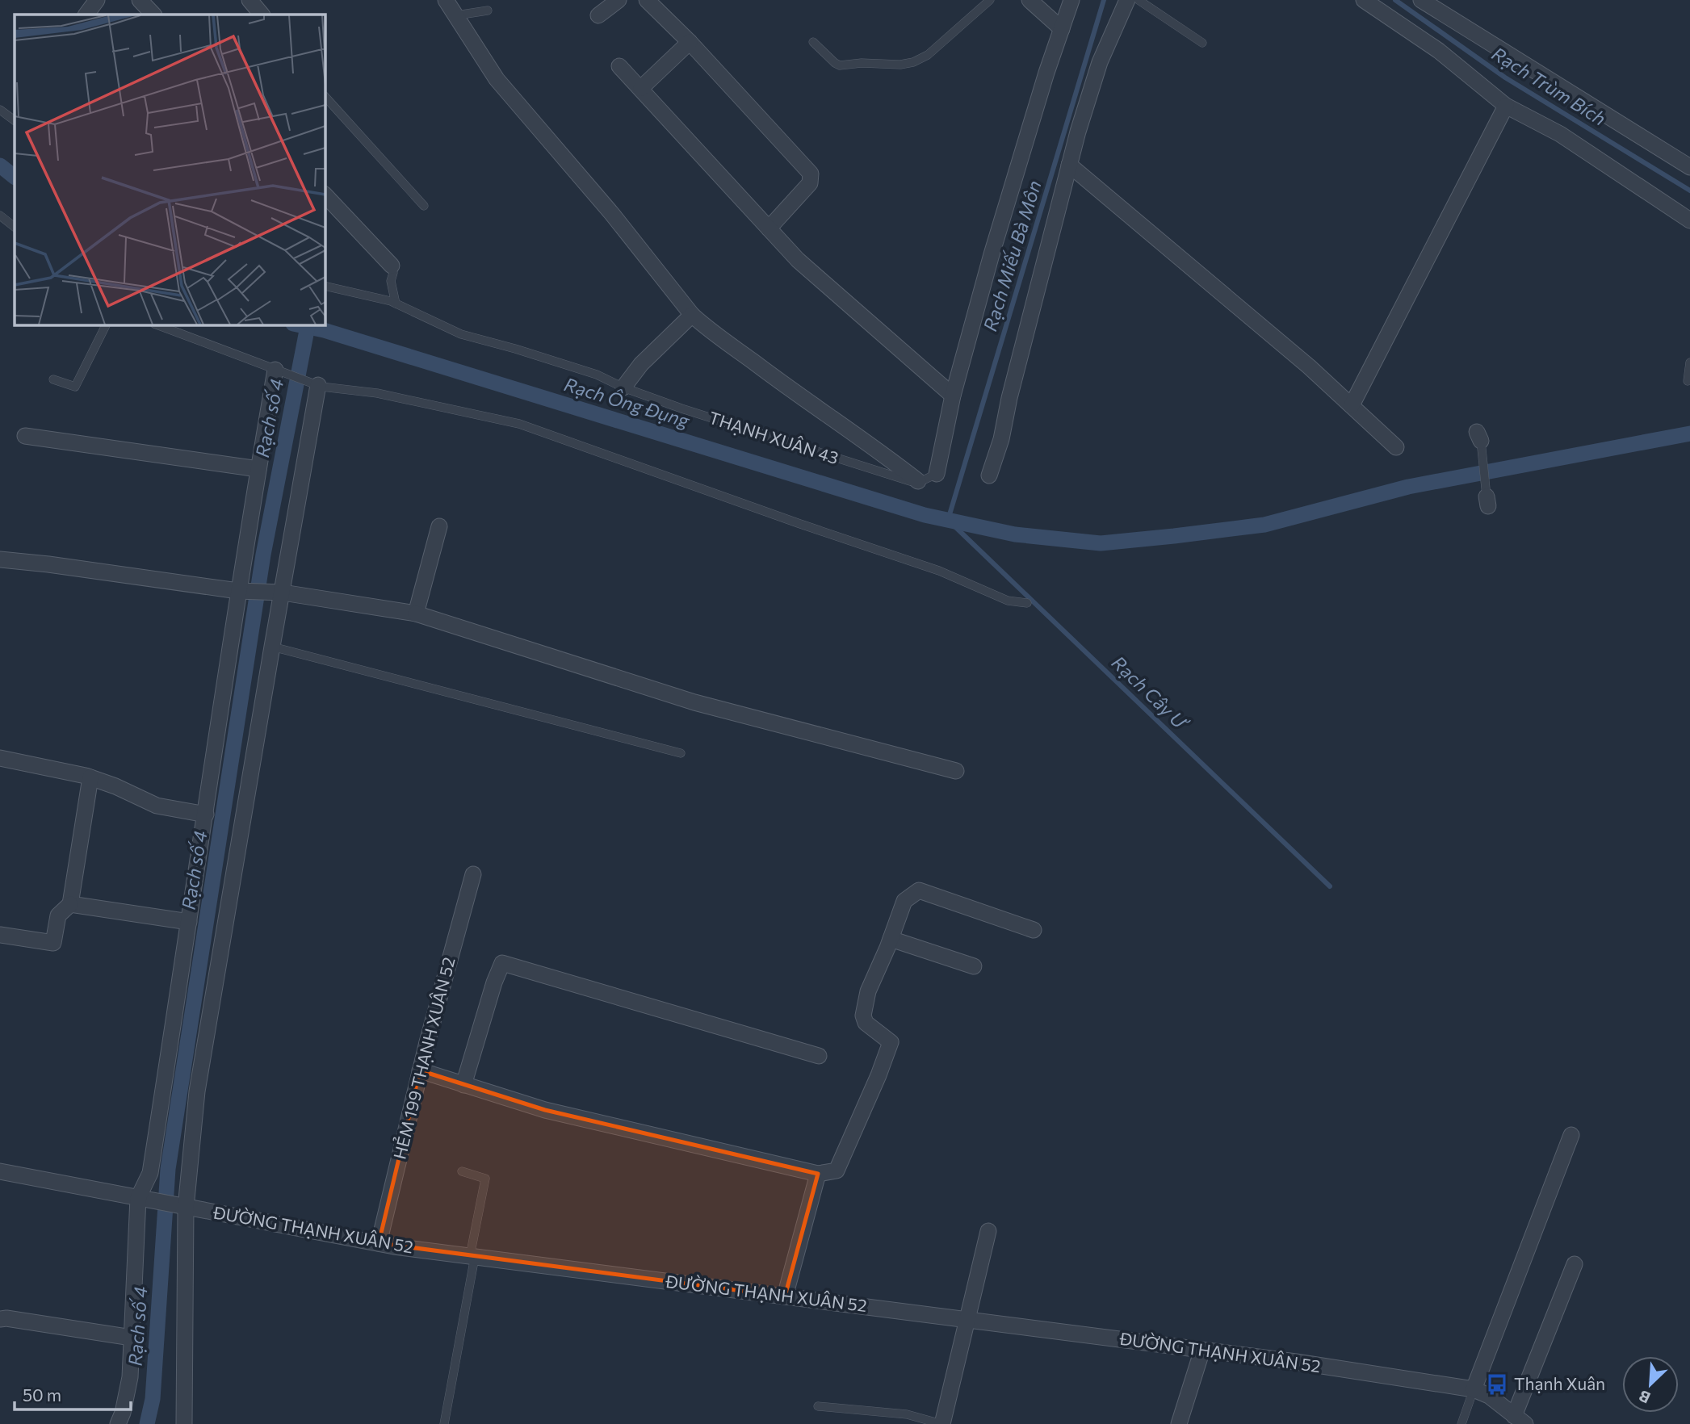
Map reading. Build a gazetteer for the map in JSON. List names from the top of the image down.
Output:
{
  "streets": {
    "street": ["HẺM 199 THẠNH XUÂN 52", "ĐƯỜNG THẠNH XUÂN 52"],
    "lane": ["THẠNH XUÂN 43"]
  },
  "crossings": [
    ["HẺM 199 THẠNH XUÂN 52", "ĐƯỜNG THẠNH XUÂN 52"]
  ],
  "water": [
    "Rạch Trùm Bích",
    "Rạch Miếu Bà Môn",
    "Rạch Ông Đụng",
    "Rạch số 4",
    "Rạch Cây Ư"
  ],
  "places": {
    "bus stop": ["Thạnh Xuân"]
  },
  "scale_bar": "50 m",
  "north": "bottom left"
}
